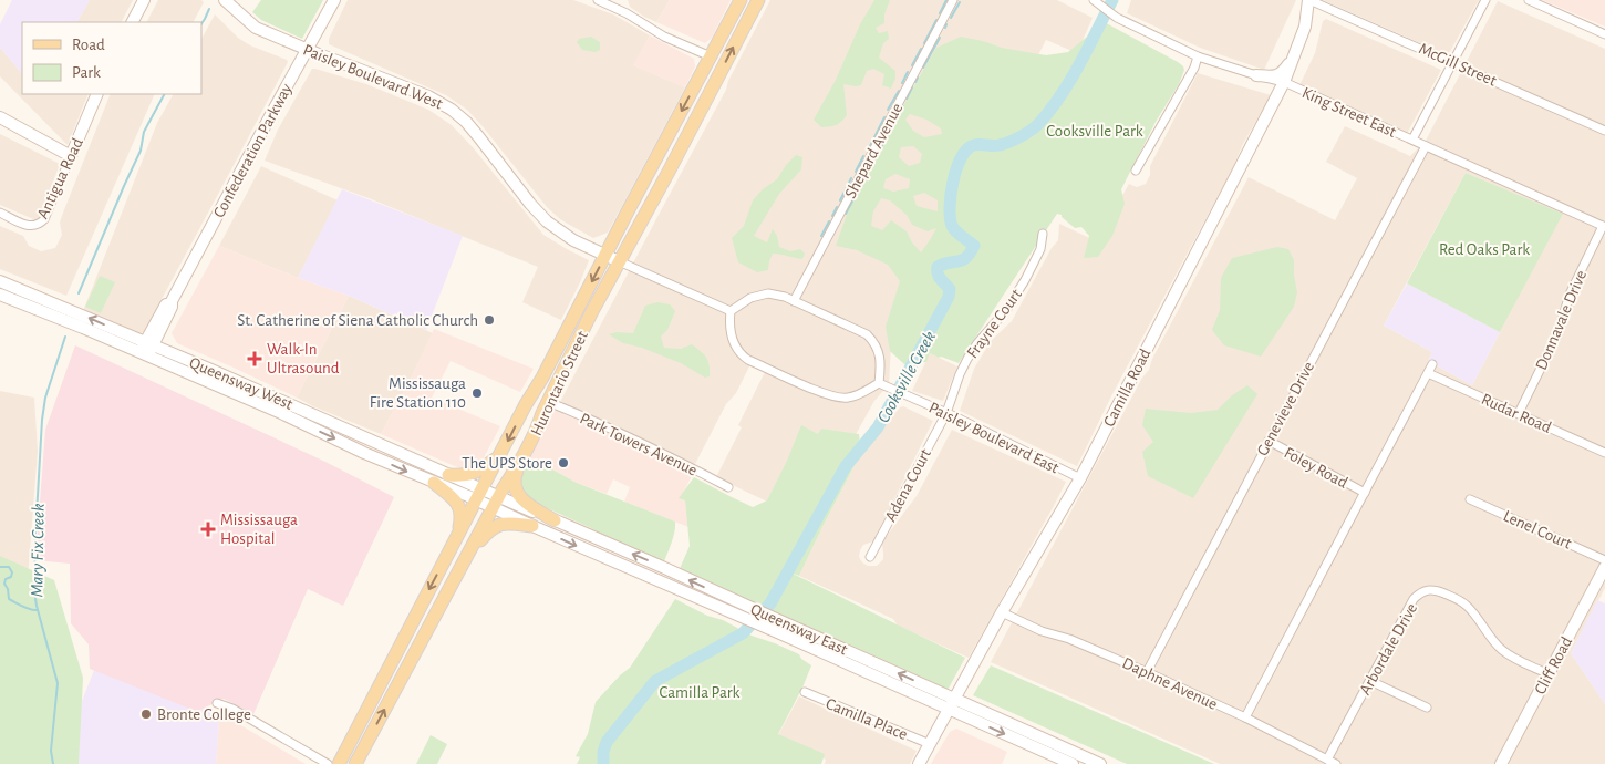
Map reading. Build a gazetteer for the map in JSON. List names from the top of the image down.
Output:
{
  "streets": {
    "main road": [
      "Paisley Boulevard West",
      "Confederation Parkway",
      "Antigua Road",
      "Queensway West",
      "Hurontario Street",
      "Camilla Road",
      "Queensway East",
      "Cliff Road"
    ],
    "street": [
      "McGill Street",
      "King Street East",
      "Shepard Avenue",
      "Donnavale Drive",
      "Frayne Court",
      "Genevieve Drive",
      "Rudar Road",
      "Paisley Boulevard East",
      "Park Towers Avenue",
      "Foley Road",
      "Adena Court",
      "Lenel Court",
      "Arbordale Drive",
      "Daphne Avenue",
      "Camilla Place"
    ]
  },
  "crossings": [
    ["McGill Street", "Camilla Road"],
    ["Paisley Boulevard West", "Confederation Parkway"],
    ["Paisley Boulevard West", "Hurontario Street"],
    ["King Street East", "Donnavale Drive"],
    ["King Street East", "Camilla Road"],
    ["King Street East", "Genevieve Drive"],
    ["Confederation Parkway", "Queensway West"],
    ["Donnavale Drive", "Rudar Road"],
    ["Frayne Court", "Paisley Boulevard East"],
    ["Frayne Court", "Adena Court"],
    ["Queensway West", "Hurontario Street"],
    ["Hurontario Street", "Park Towers Avenue"],
    ["Hurontario Street", "Queensway East"],
    ["Camilla Road", "Paisley Boulevard East"],
    ["Camilla Road", "Queensway East"],
    ["Camilla Road", "Daphne Avenue"],
    ["Camilla Road", "Camilla Place"],
    ["Genevieve Drive", "Foley Road"],
    ["Genevieve Drive", "Daphne Avenue"],
    ["Paisley Boulevard East", "Adena Court"],
    ["Arbordale Drive", "Cliff Road"],
    ["Arbordale Drive", "Daphne Avenue"]
  ],
  "water": ["Cooksville Creek", "Mary Fix Creek"],
  "parks": ["Cooksville Park", "Red Oaks Park", "Camilla Park"],
  "places": {
    "other": [
      "St. Catherine of Siena Catholic Church",
      "Mississauga Fire Station 110",
      "The UPS Store",
      "Bronte College"
    ],
    "health": ["Walk-In Ultrasound", "Mississauga Hospital"]
  },
  "legend": ["Road", "Park"]
}
